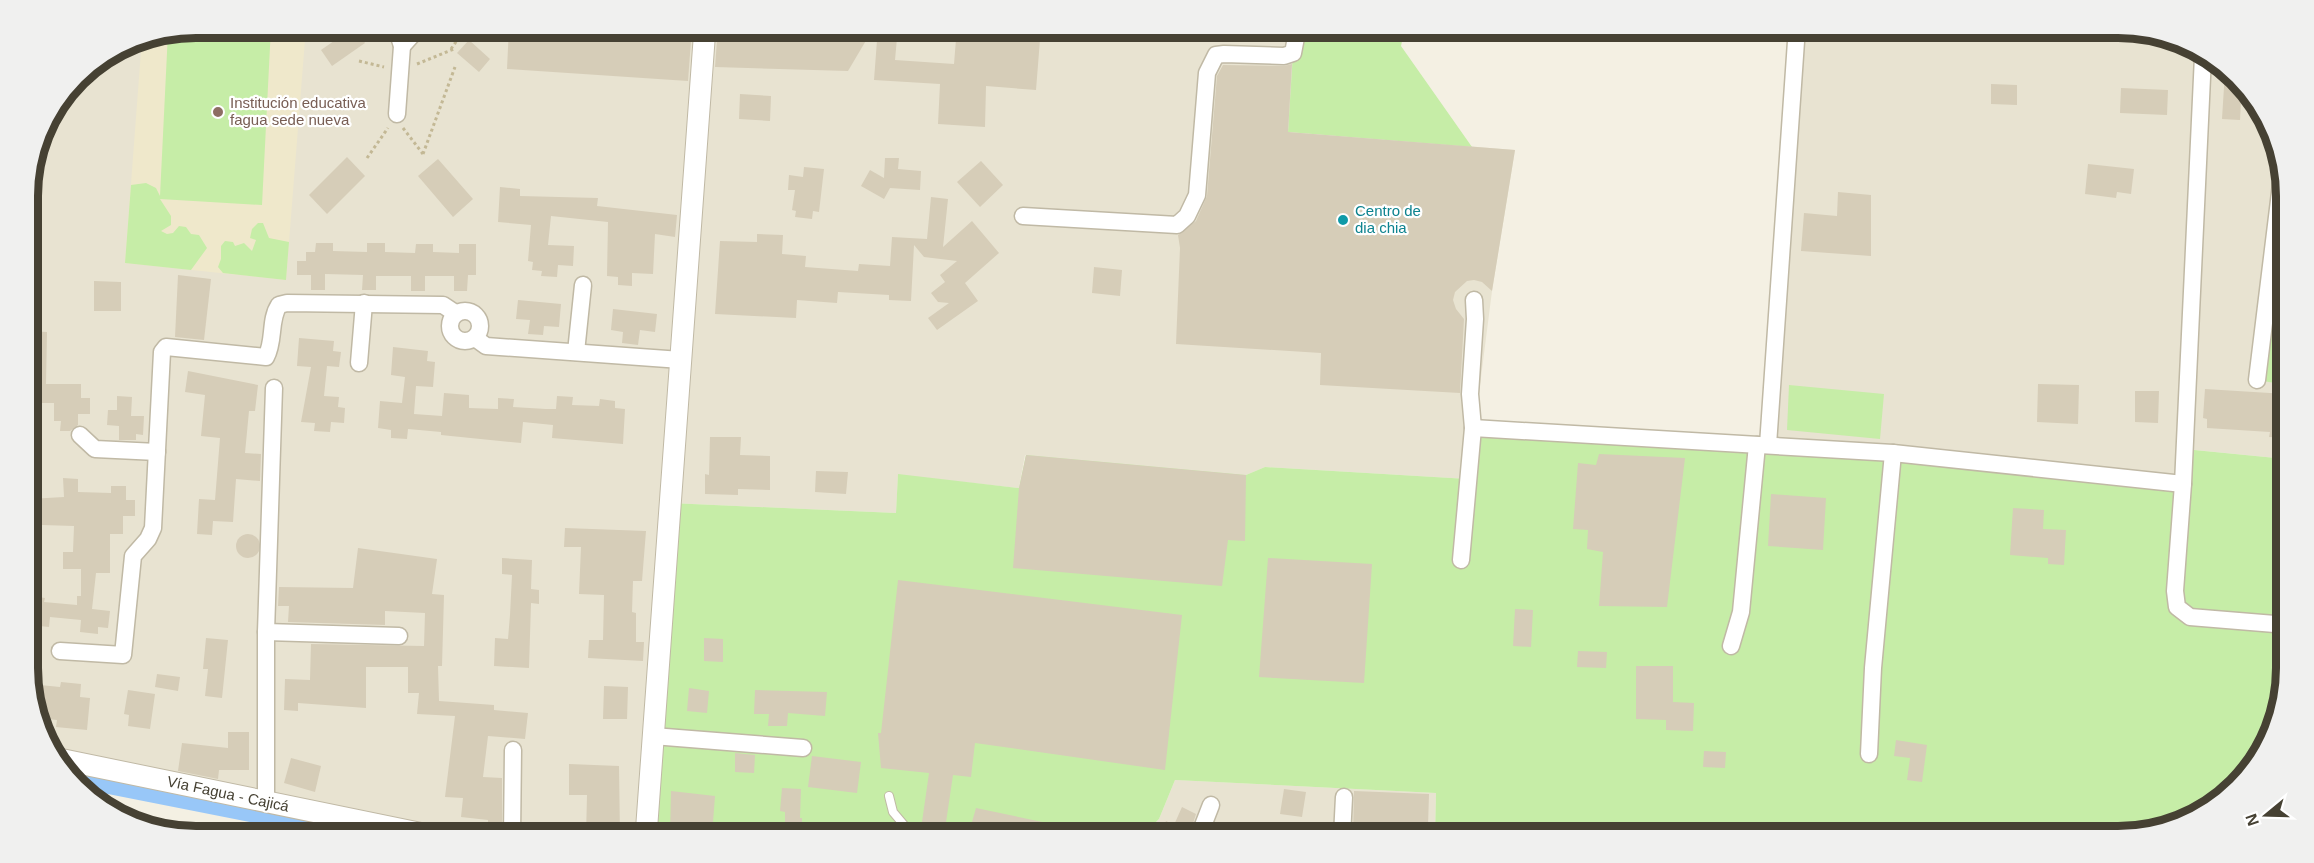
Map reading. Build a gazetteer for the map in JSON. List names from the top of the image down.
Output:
{
  "streets": {
    "street": ["Vía Fagua - Cajicá"]
  },
  "places": ["Institución educativa fagua sede nueva", "Centro de dia chia"],
  "north": "left"
}
